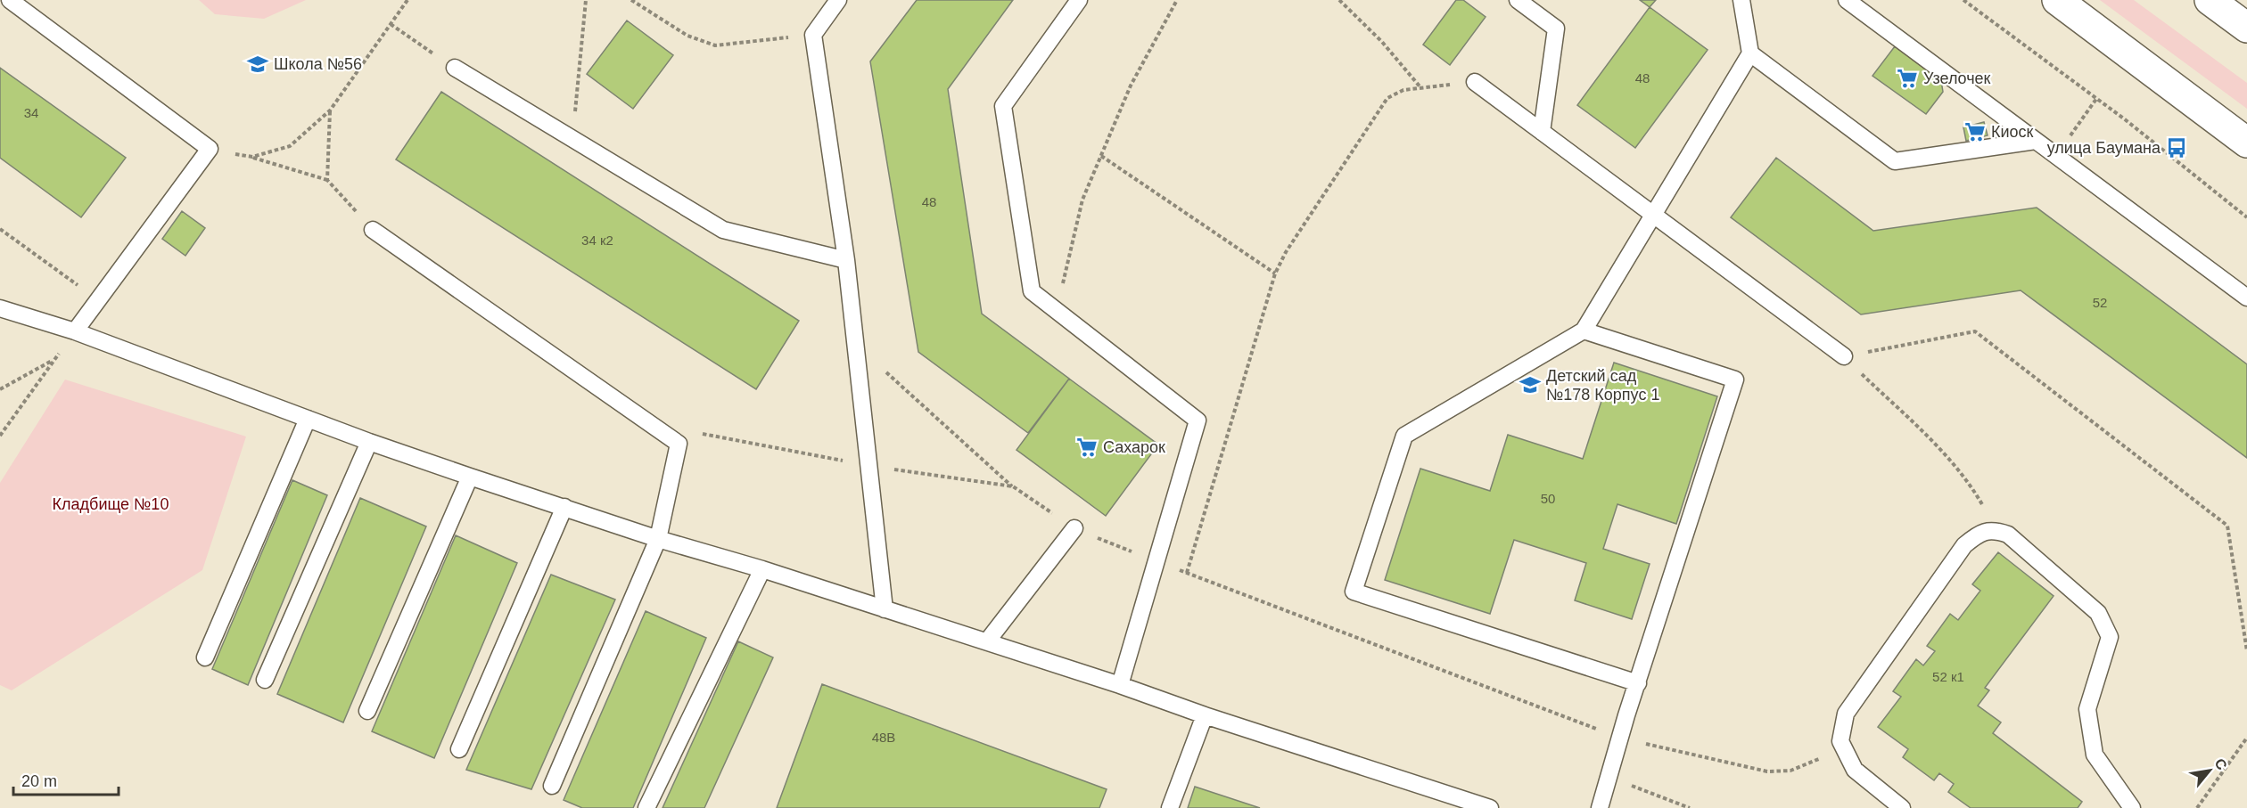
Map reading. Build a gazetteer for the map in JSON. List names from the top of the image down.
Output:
{
  "parks": ["Кладбище №10"],
  "places": {
    "school or university": ["Школа №56", "Детский сад №178 Корпус 1"],
    "supermarket": ["Узелочек", "Киоск", "Сахарок"],
    "bus stop": ["улица Баумана"]
  },
  "house_numbers": [
    "48",
    "34",
    "48",
    "34 к2",
    "52",
    "50",
    "52 к1",
    "48В"
  ],
  "scale_bar": "20 m",
  "north": "top right"
}
